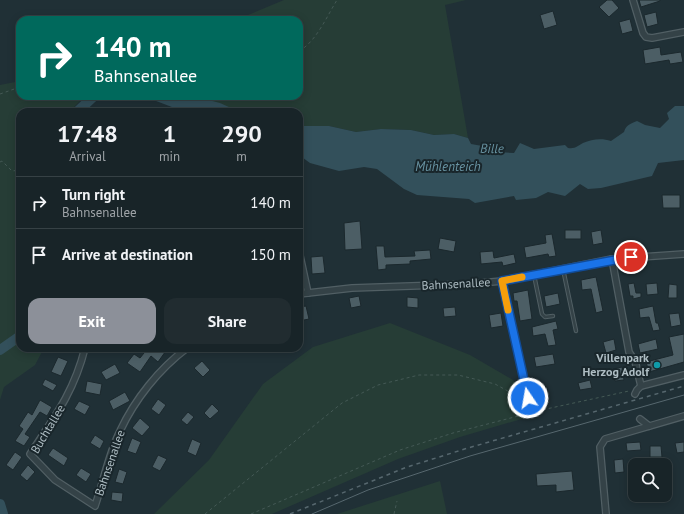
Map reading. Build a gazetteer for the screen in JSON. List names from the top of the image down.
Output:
{
  "streets": {
    "street": ["Bahnsenallee", "Buchtallee"]
  },
  "crossings": [
    ["Bahnsenallee", "Buchtallee"]
  ],
  "water": ["Bille", "Mühlenteich"],
  "places": ["Villenpark Herzog Adolf"],
  "page": {
    "turn": ["140 m", "Bahnsenallee"],
    "eta": [
      "17:48",
      "Arrival",
      "1",
      "min",
      "290",
      "m"
    ],
    "list": [
      {
        "name": "Turn right",
        "note": "Bahnsenallee",
        "value": "140 m"
      },
      {
        "name": "Arrive at destination",
        "value": "150 m"
      }
    ],
    "buttons": ["Exit", "Share"]
  }
}
